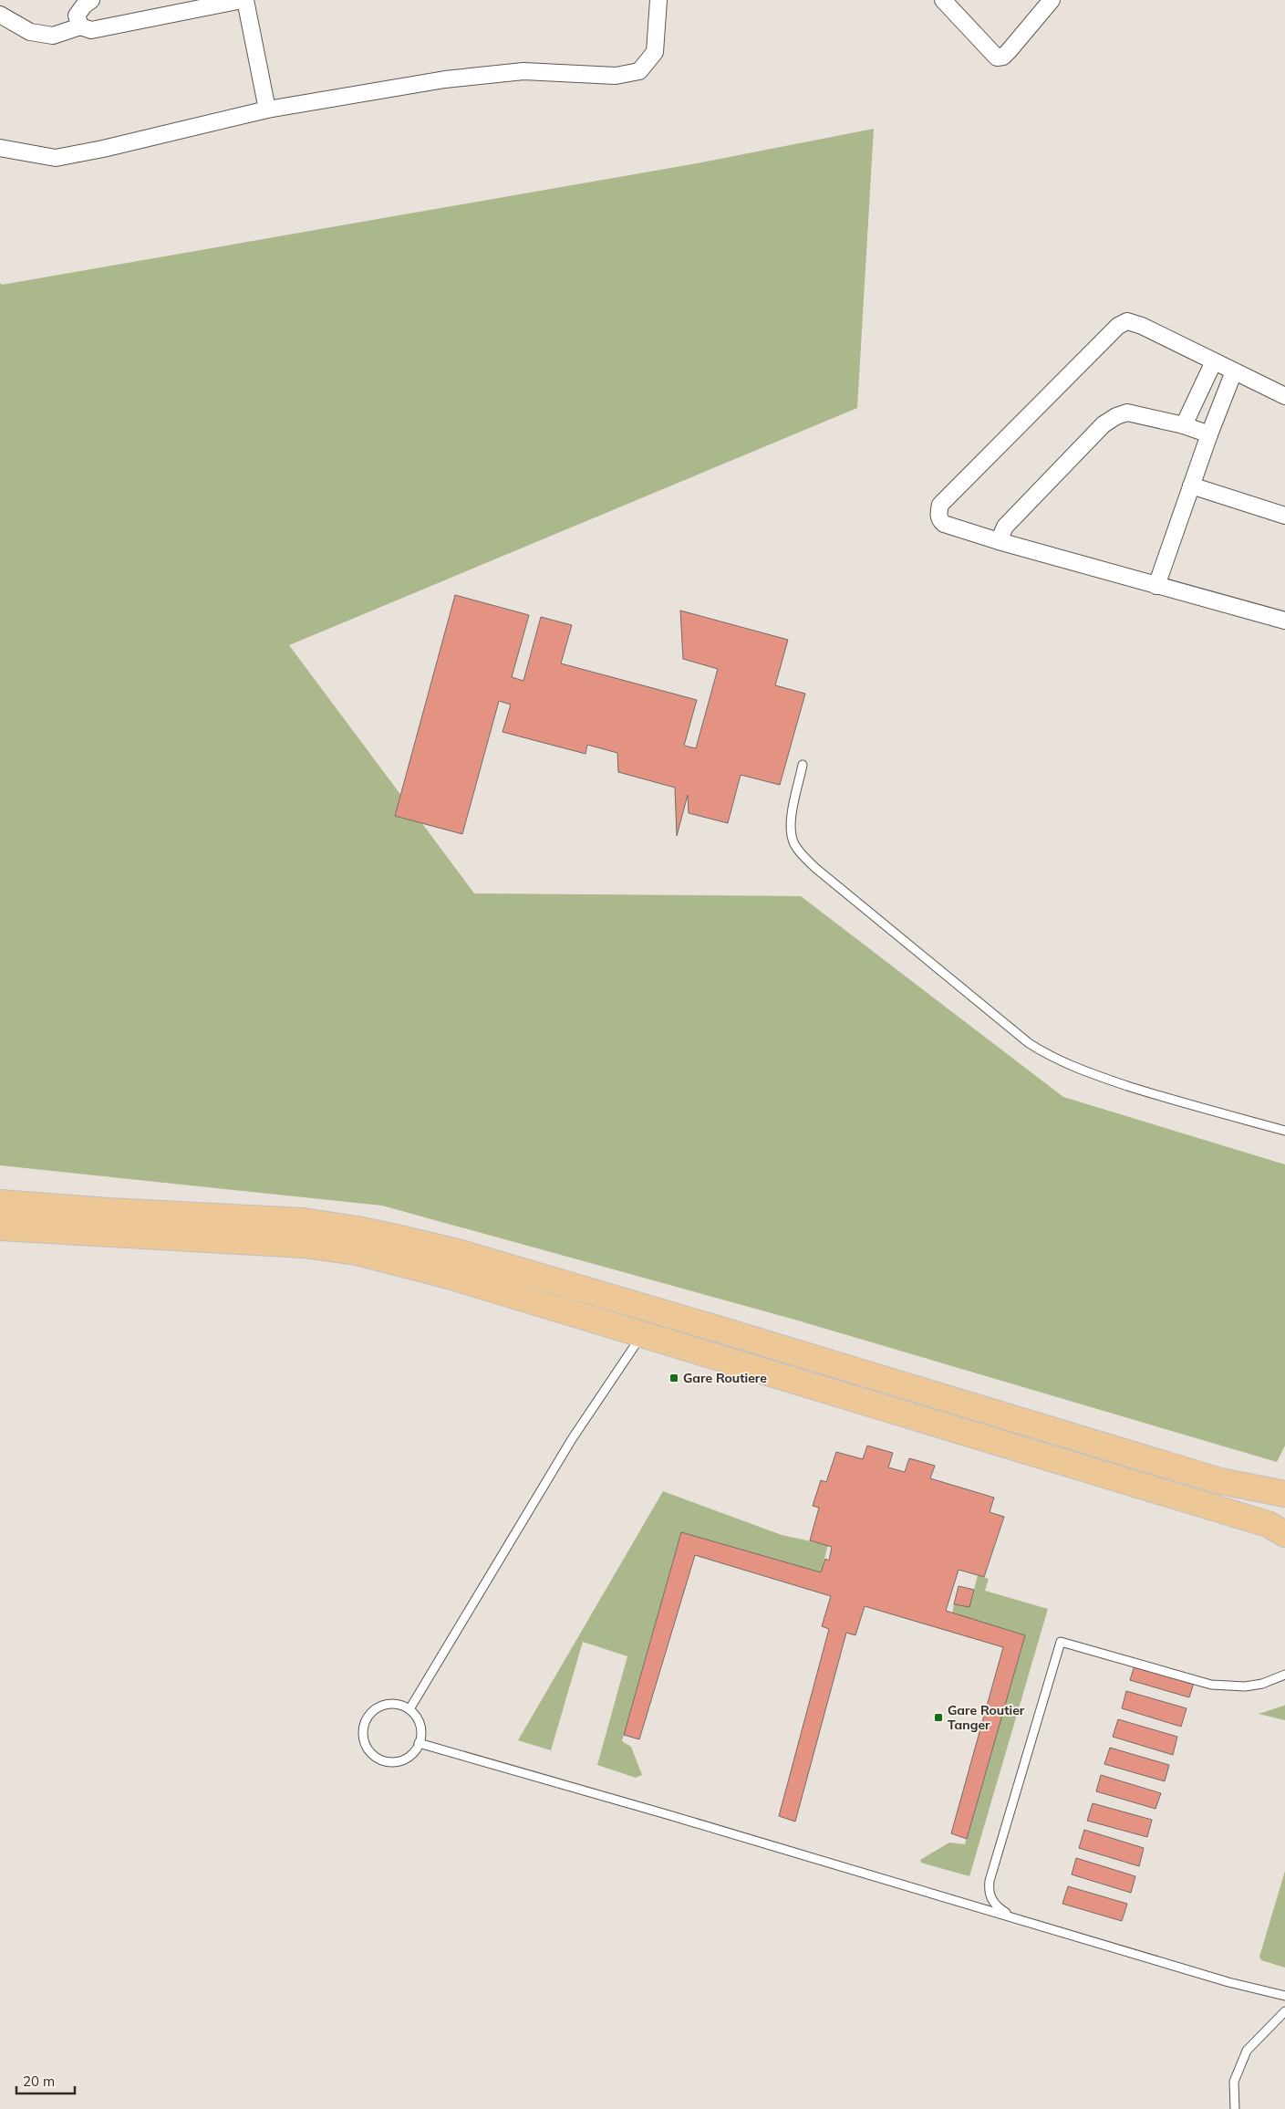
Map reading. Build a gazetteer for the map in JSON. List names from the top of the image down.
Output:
{
  "places": {
    "transit": ["Gare Routiere", "Gare Routier Tanger"]
  },
  "scale_bar": "20 m"
}
